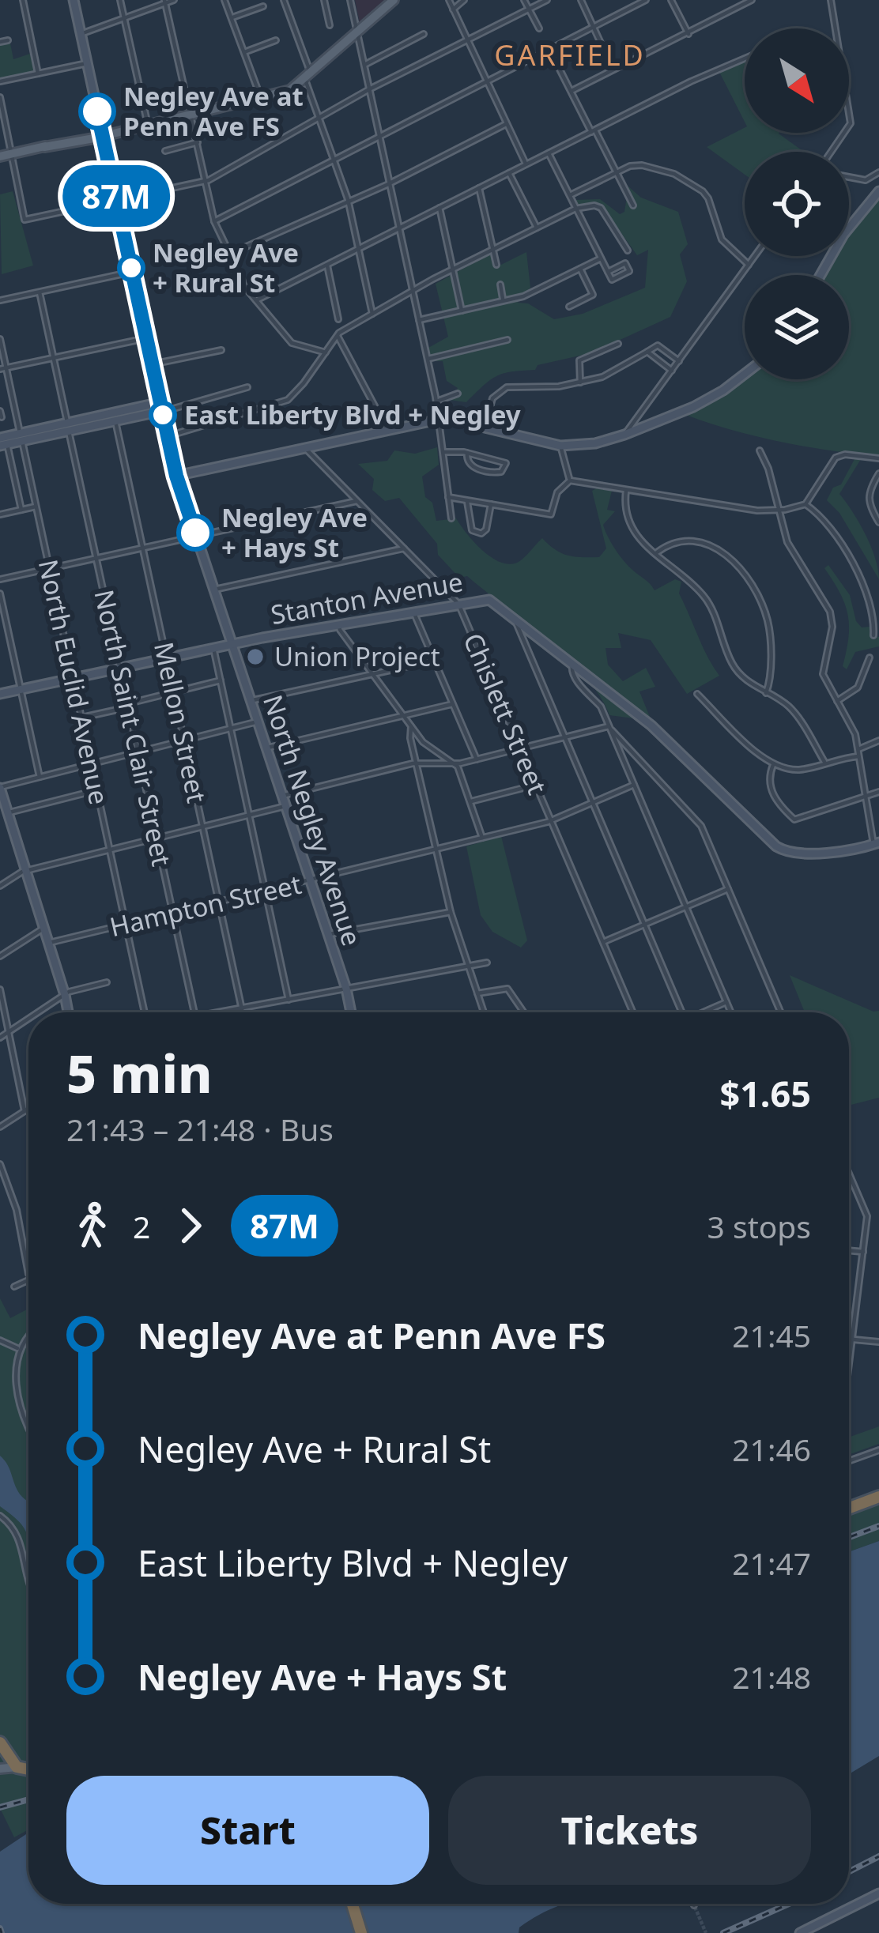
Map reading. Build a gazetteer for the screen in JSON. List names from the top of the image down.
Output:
{
  "streets": {
    "street": [
      "Stanton Avenue",
      "North Euclid Avenue",
      "Chislett Street",
      "Mellon Street",
      "North Saint Clair Street",
      "North Negley Avenue",
      "Hampton Street"
    ]
  },
  "crossings": [
    ["Stanton Avenue", "North Euclid Avenue"],
    ["Stanton Avenue", "Chislett Street"],
    ["Stanton Avenue", "Mellon Street"],
    ["Stanton Avenue", "North Saint Clair Street"],
    ["Stanton Avenue", "North Negley Avenue"],
    ["North Euclid Avenue", "Hampton Street"],
    ["Chislett Street", "Hampton Street"],
    ["Mellon Street", "Hampton Street"],
    ["North Saint Clair Street", "Hampton Street"],
    ["North Negley Avenue", "Hampton Street"]
  ],
  "districts": ["GARFIELD"],
  "places": [
    "Negley Ave at Penn Ave FS",
    "Negley Ave + Rural St",
    "East Liberty Blvd + Negley",
    "Negley Ave + Hays St",
    "Union Project"
  ],
  "lines": ["bus line 87M"],
  "north": "bottom right",
  "page": {
    "on_map": "87M",
    "heading": ["5 min", "21:43 – 21:48 · Bus", "$1.65"],
    "legs": ["2", "87M", "3 stops"],
    "list": [
      {
        "name": "Negley Ave at Penn Ave FS",
        "value": "21:45"
      },
      {
        "name": "Negley Ave + Rural St",
        "value": "21:46"
      },
      {
        "name": "East Liberty Blvd + Negley",
        "value": "21:47"
      },
      {
        "name": "Negley Ave + Hays St",
        "value": "21:48"
      }
    ],
    "buttons": ["Start", "Tickets"]
  }
}
